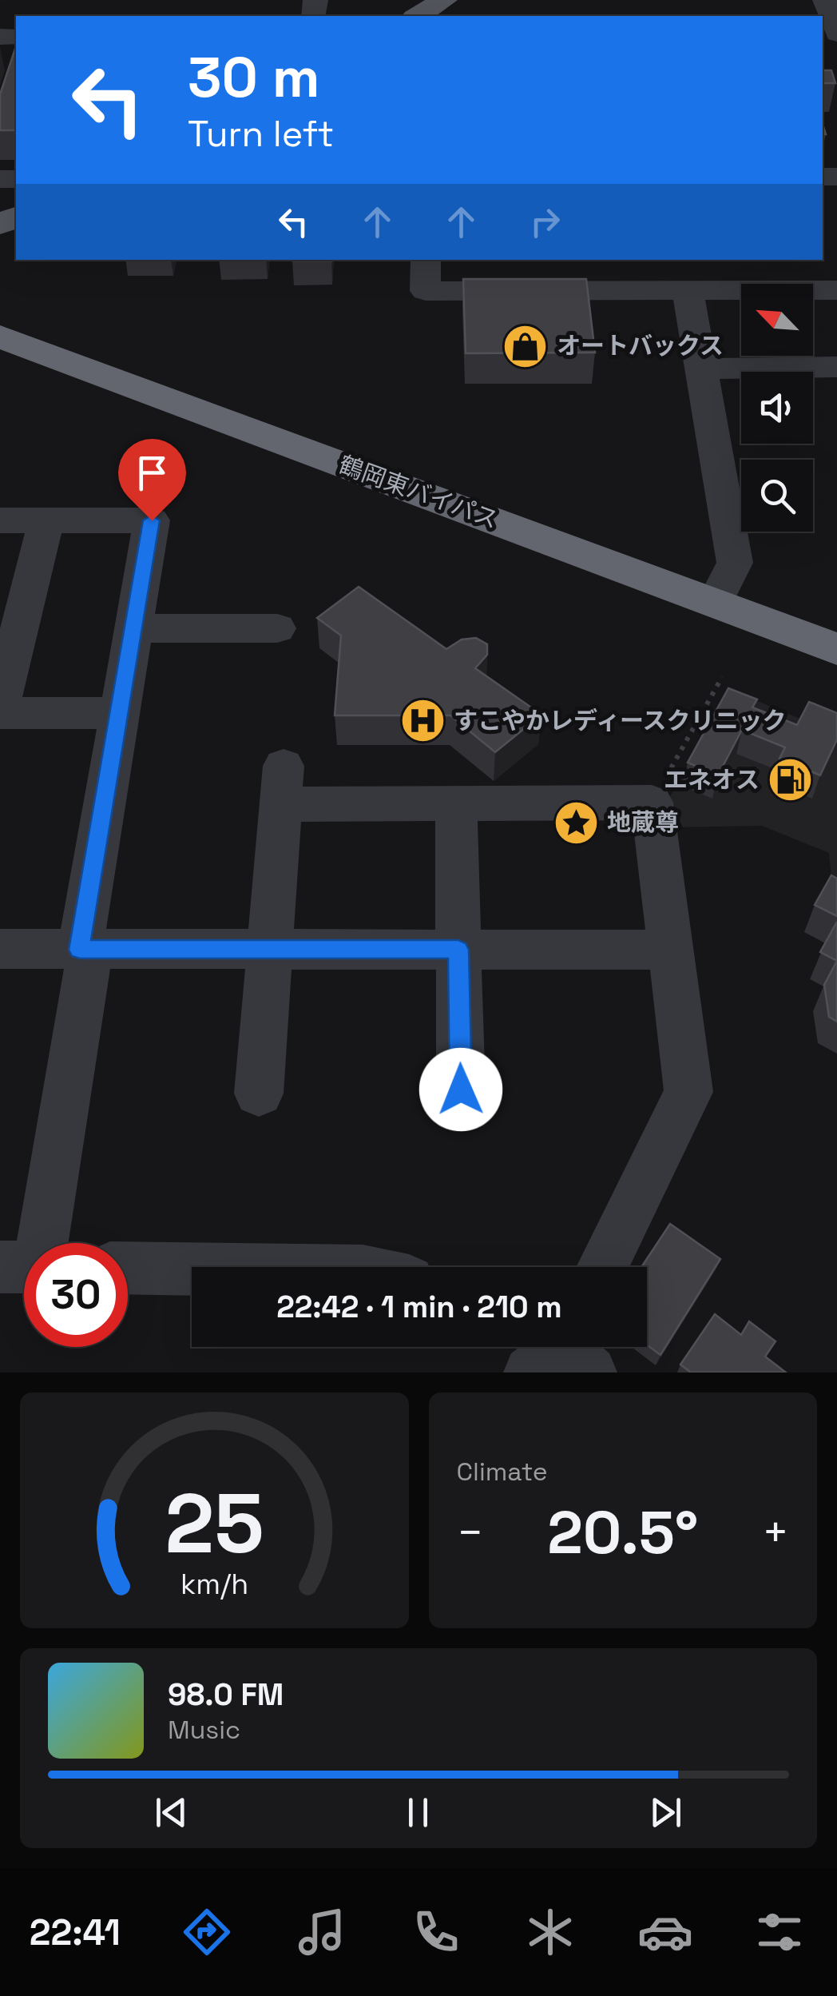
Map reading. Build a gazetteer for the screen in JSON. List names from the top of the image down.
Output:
{
  "streets": {
    "highway": ["鶴岡東バイパス"]
  },
  "places": {
    "shop": ["オートバックス"],
    "hospital": ["すこやかレディースクリニック"],
    "fuel station": ["エネオス"],
    "place": ["地蔵尊"]
  },
  "north": "top left",
  "page": {
    "turn": ["30 m", "Turn left"],
    "limit": "30",
    "trip": "22:42 · 1 min · 210 m",
    "tile": "Climate",
    "heat": ["−", "20.5°", "+"],
    "song": ["98.0 FM", "Music"],
    "tabs": "22:41",
    "gauge": ["25", "km/h"]
  }
}
